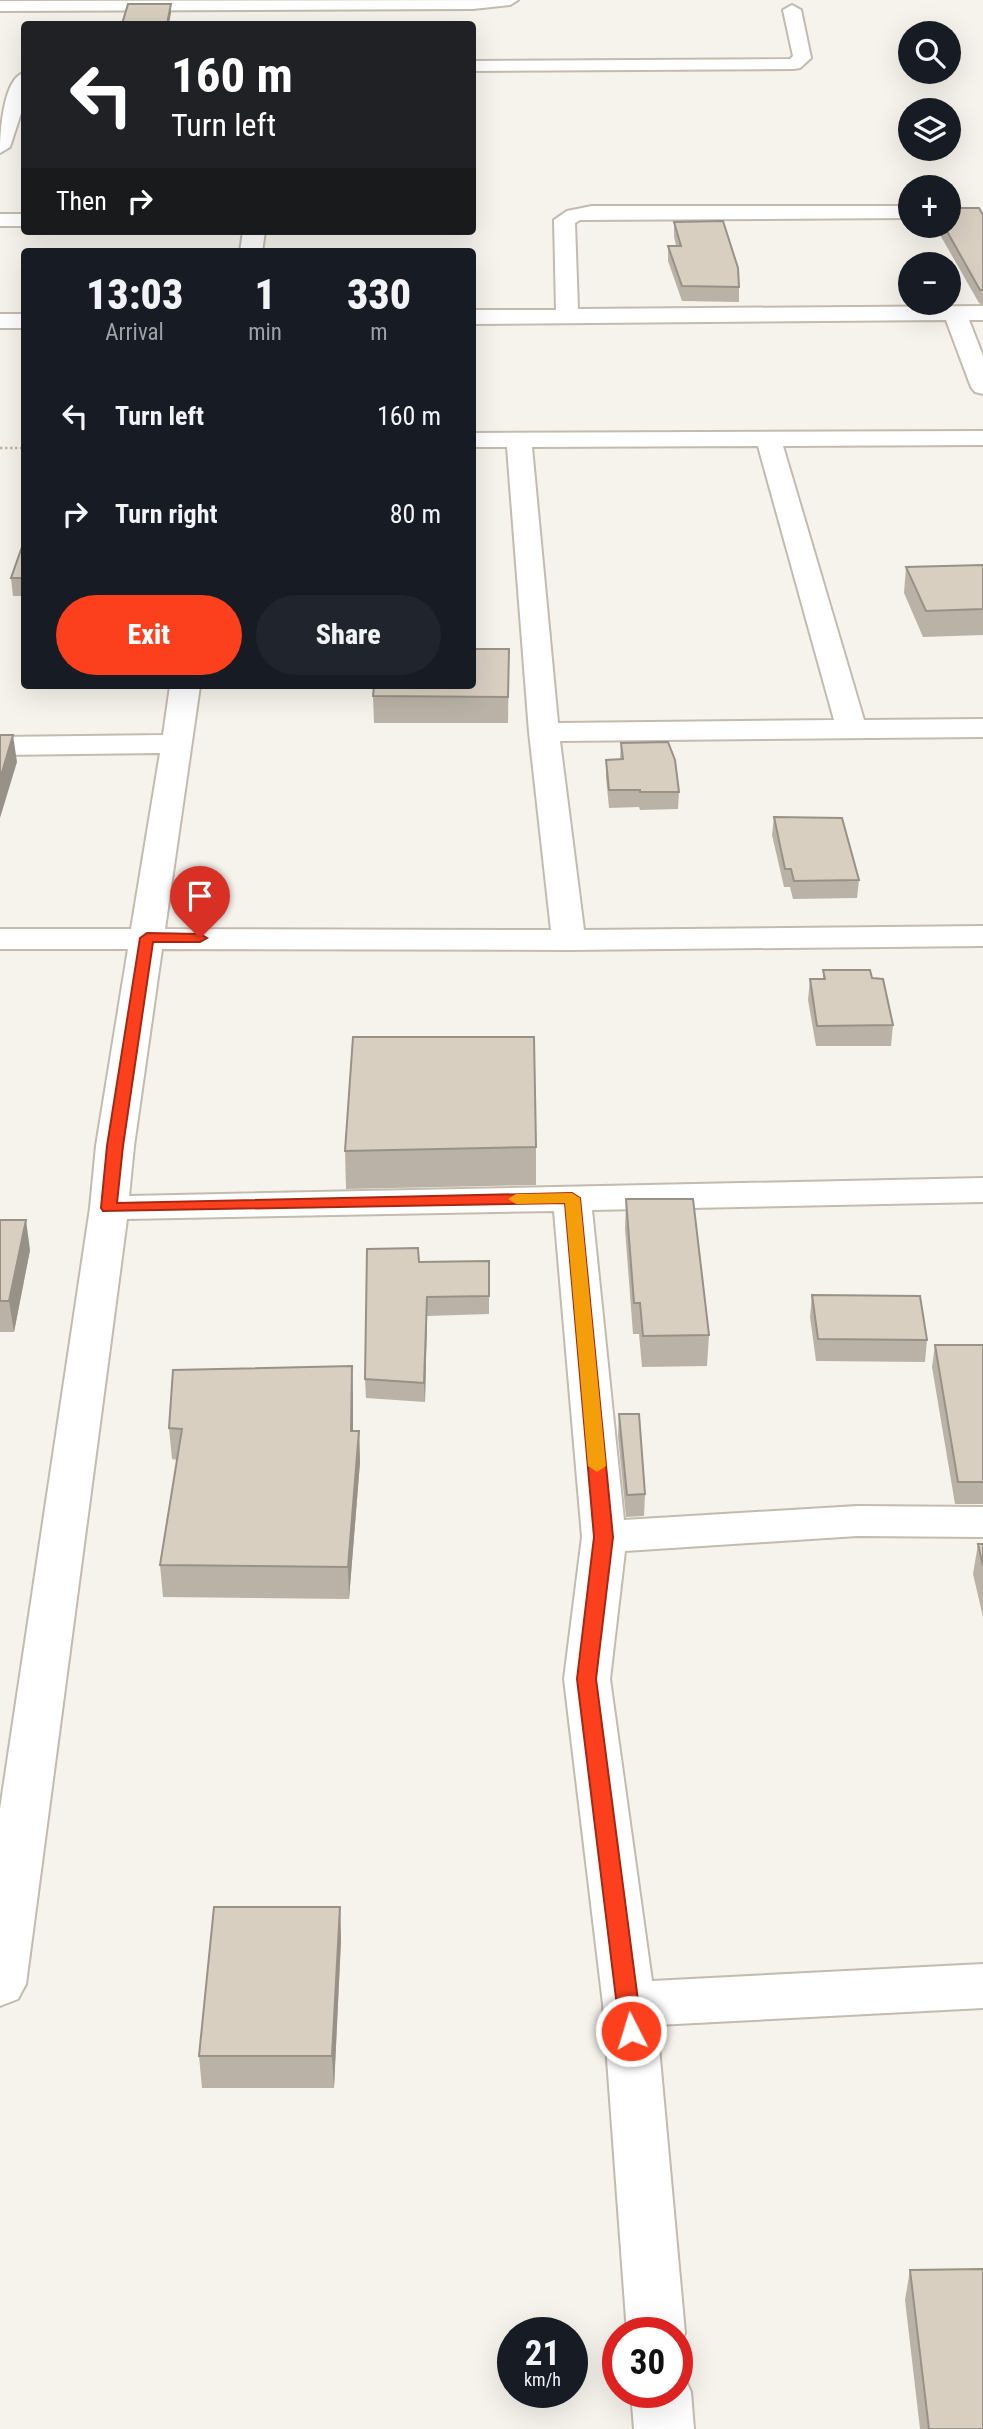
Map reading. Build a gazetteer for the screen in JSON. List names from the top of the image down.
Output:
{
  "page": {
    "map_buttons": ["+", "−"],
    "turn": ["160 m", "Turn left"],
    "then": "Then",
    "eta": [
      "13:03",
      "Arrival",
      "1",
      "min",
      "330",
      "m"
    ],
    "list": [
      {
        "name": "Turn left",
        "value": "160 m"
      },
      {
        "name": "Turn right",
        "value": "80 m"
      }
    ],
    "buttons": ["Exit", "Share"],
    "speed": "21 km/h",
    "limit": "30"
  }
}
